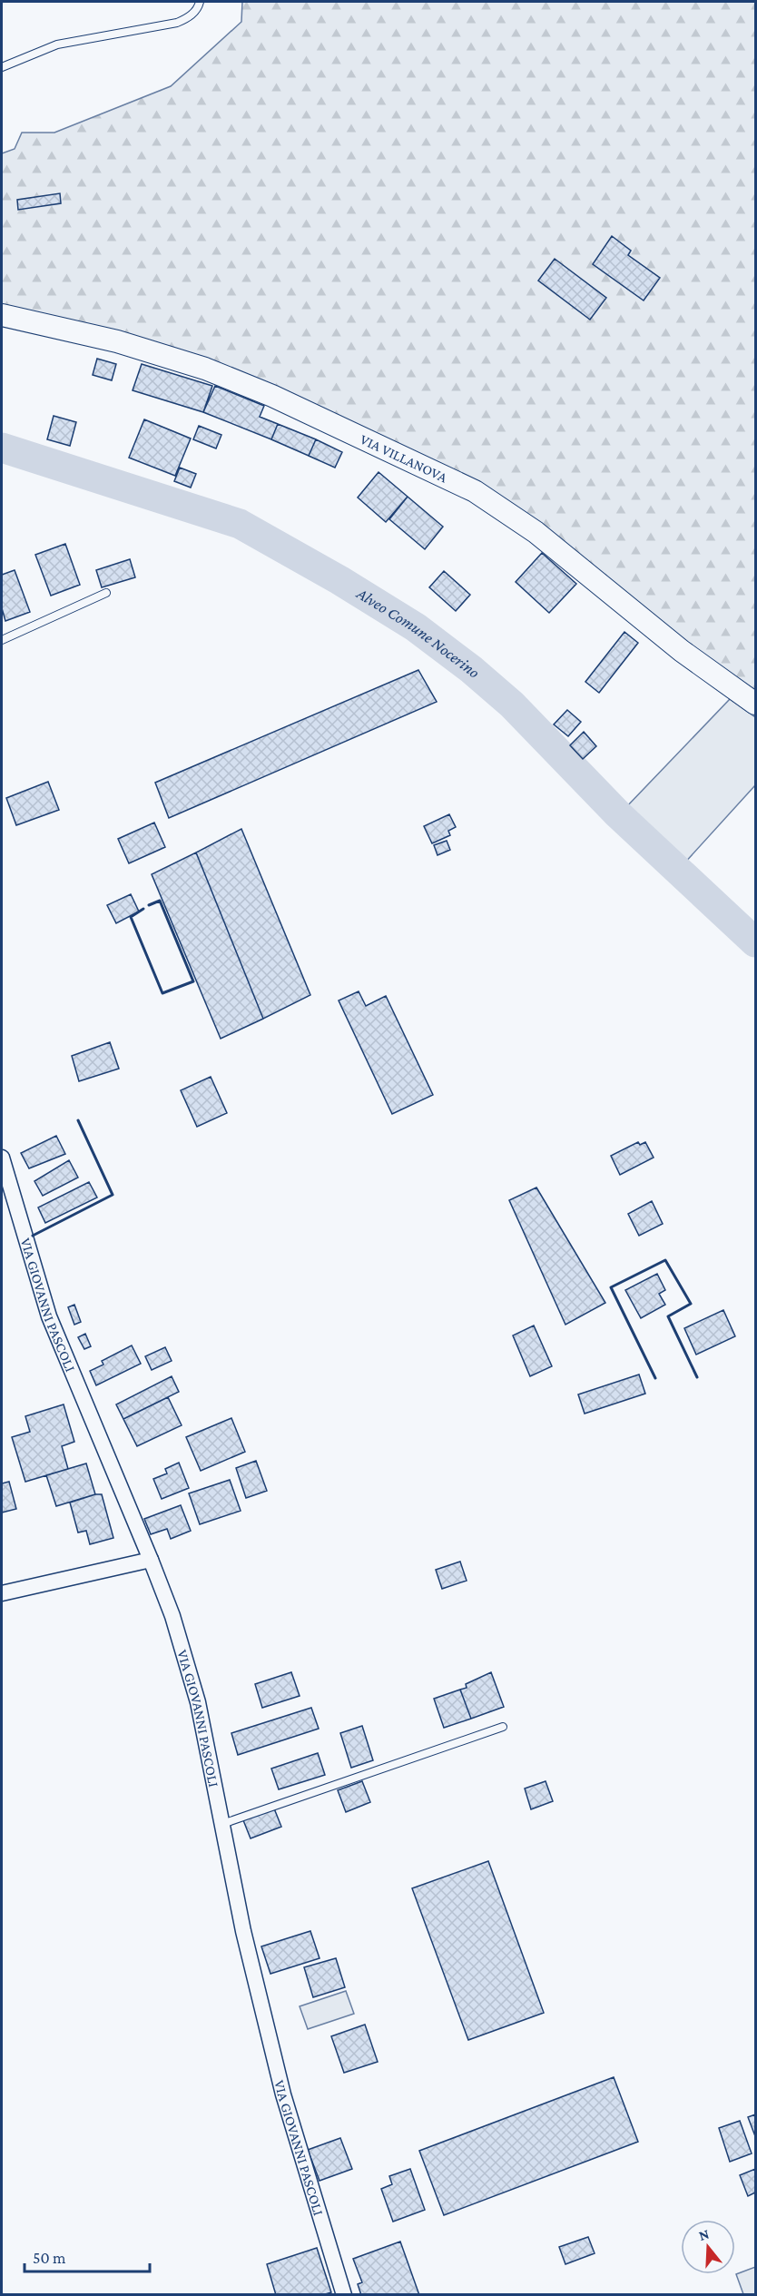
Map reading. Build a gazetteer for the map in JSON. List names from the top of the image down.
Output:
{
  "streets": {
    "main road": ["VIA VILLANOVA"],
    "street": ["VIA GIOVANNI PASCOLI"]
  },
  "water": ["Alveo Comune Nocerino"],
  "scale_bar": "50 m",
  "north": "top"
}
